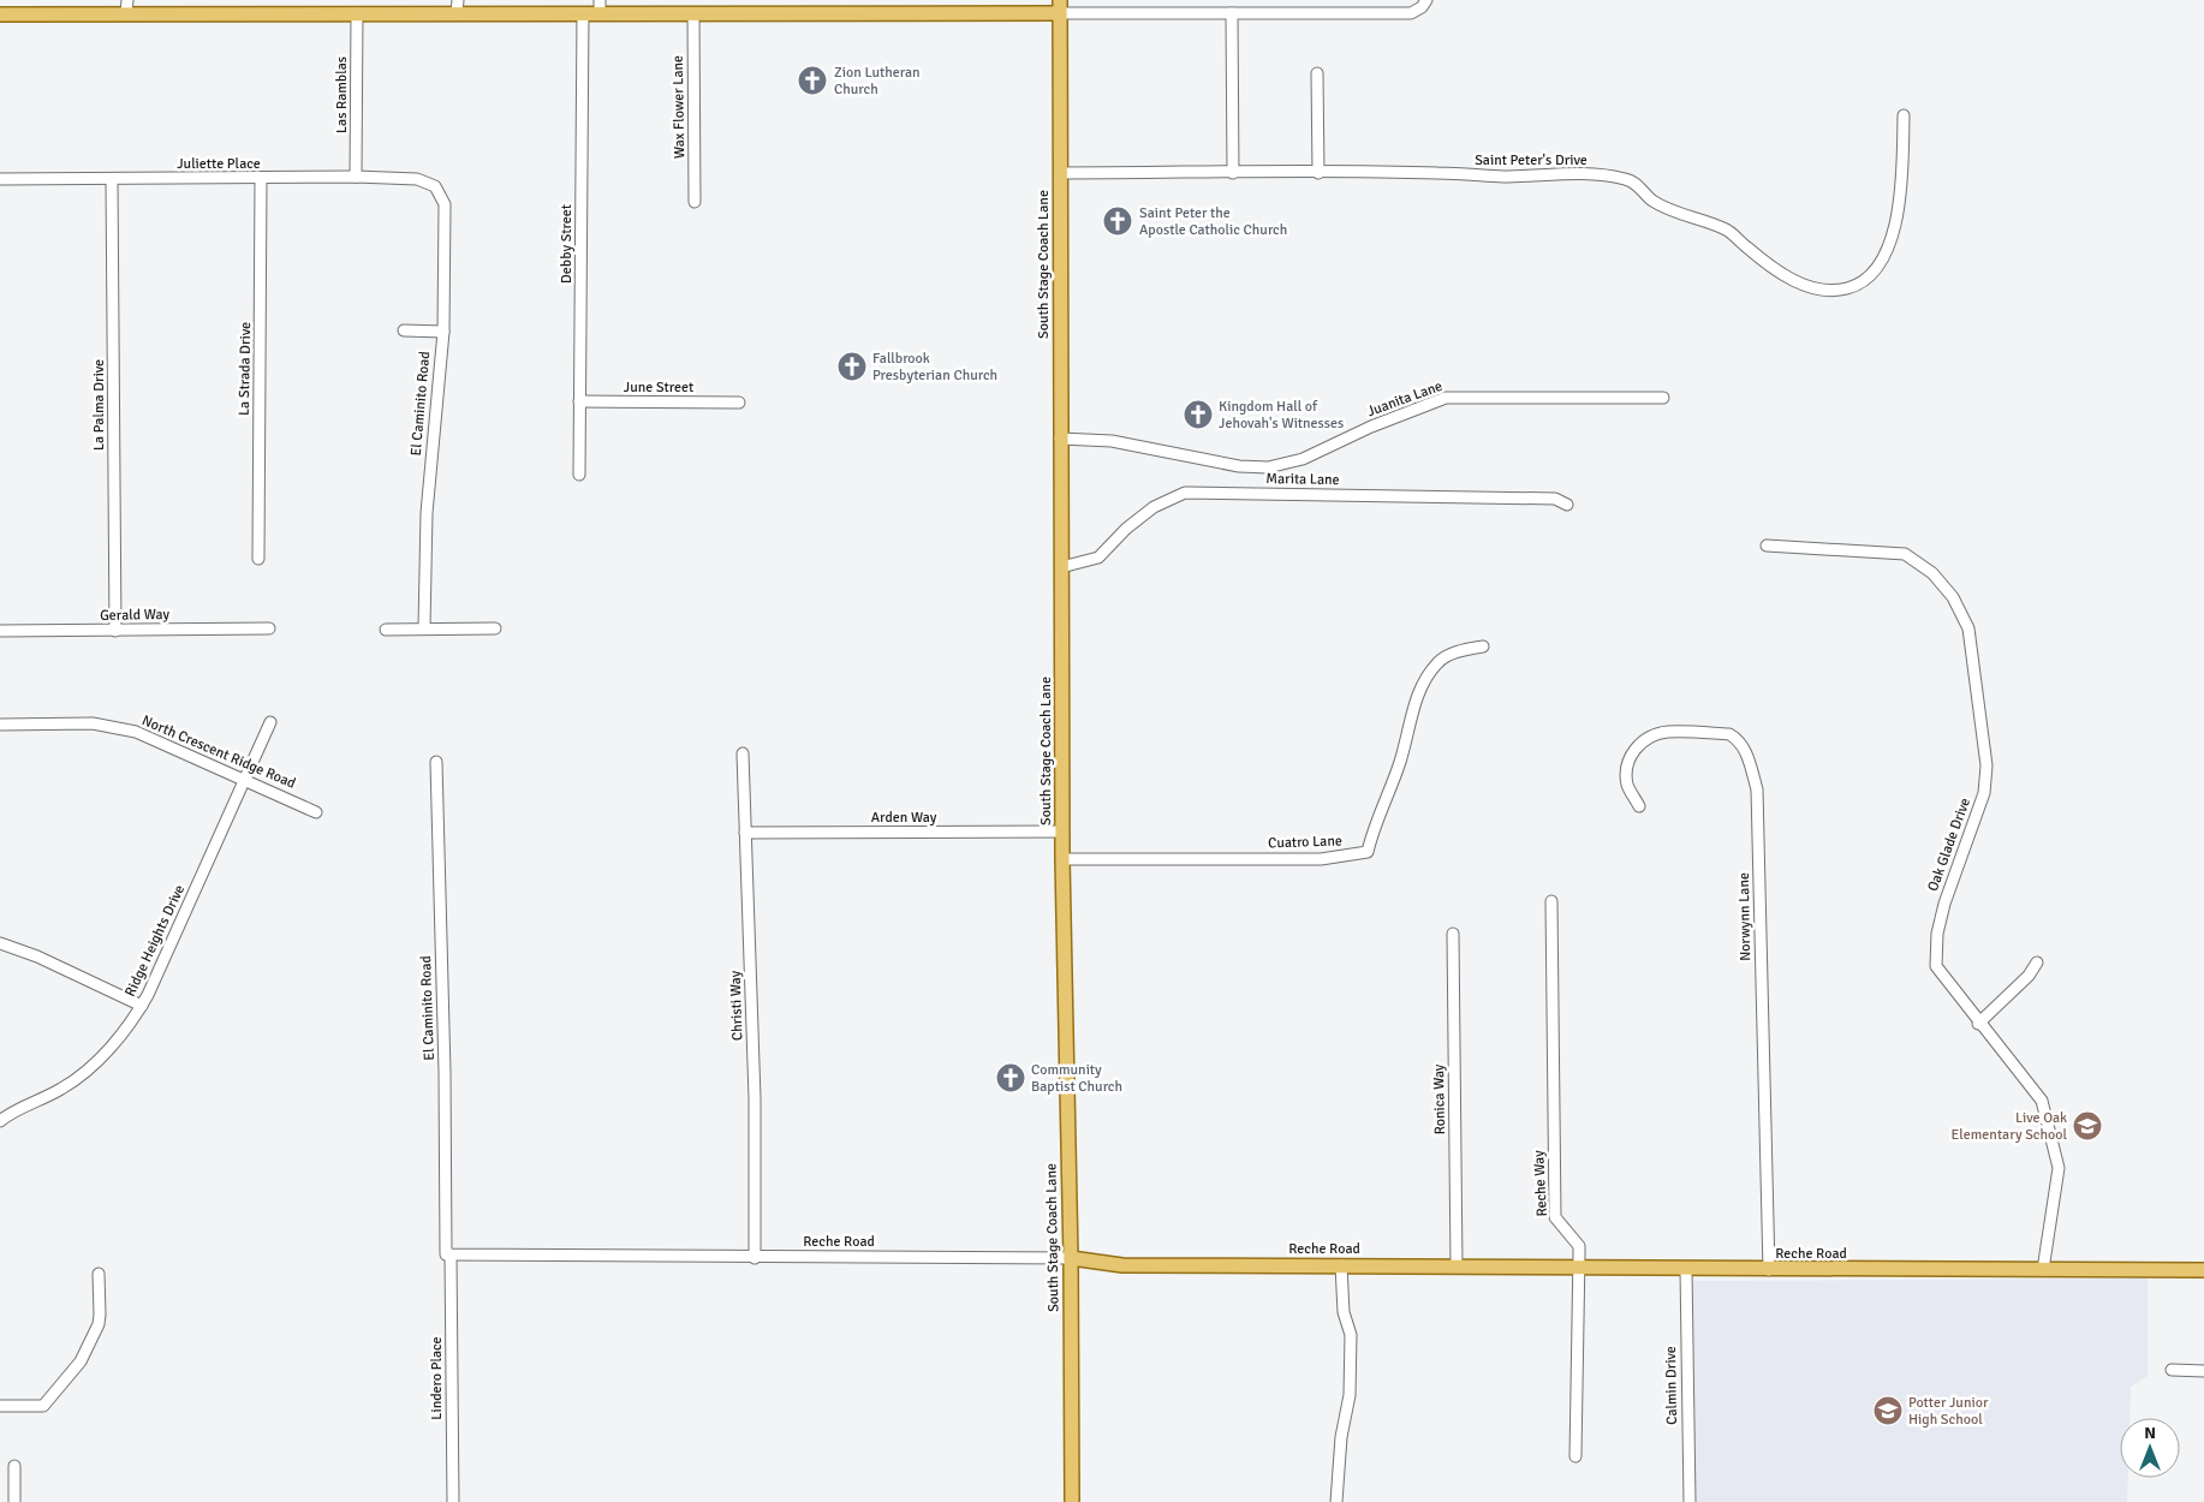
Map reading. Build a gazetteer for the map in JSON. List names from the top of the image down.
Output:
{
  "streets": {
    "main road": ["South Stage Coach Lane", "Reche Road"],
    "street": [
      "Las Ramblas",
      "Wax Flower Lane",
      "Saint Peter's Drive",
      "Juliette Place",
      "Debby Street",
      "La Strada Drive",
      "June Street",
      "Juanita Lane",
      "El Caminito Road",
      "La Palma Drive",
      "Marita Lane",
      "Gerald Way",
      "North Crescent Ridge Road",
      "Arden Way",
      "Cuatro Lane",
      "Oak Glade Drive",
      "Norwynn Lane",
      "Ridge Heights Drive",
      "Christi Way",
      "Ronica Way",
      "Reche Way",
      "Lindero Place",
      "Calmin Drive"
    ]
  },
  "crossings": [
    ["Las Ramblas", "Juliette Place"],
    ["Saint Peter's Drive", "South Stage Coach Lane"],
    ["Juliette Place", "La Strada Drive"],
    ["Juliette Place", "El Caminito Road"],
    ["Juliette Place", "La Palma Drive"],
    ["Debby Street", "June Street"],
    ["South Stage Coach Lane", "Juanita Lane"],
    ["South Stage Coach Lane", "Marita Lane"],
    ["South Stage Coach Lane", "Arden Way"],
    ["South Stage Coach Lane", "Cuatro Lane"],
    ["South Stage Coach Lane", "Reche Road"],
    ["El Caminito Road", "Reche Road"],
    ["El Caminito Road", "Lindero Place"],
    ["La Palma Drive", "Gerald Way"],
    ["North Crescent Ridge Road", "Ridge Heights Drive"],
    ["Arden Way", "Christi Way"],
    ["Oak Glade Drive", "Reche Road"],
    ["Norwynn Lane", "Reche Road"],
    ["Christi Way", "Reche Road"],
    ["Ronica Way", "Reche Road"],
    ["Reche Way", "Reche Road"],
    ["Reche Road", "Lindero Place"],
    ["Reche Road", "Calmin Drive"]
  ],
  "places": {
    "church": [
      "Zion Lutheran Church",
      "Saint Peter the Apostle Catholic Church",
      "Fallbrook Presbyterian Church",
      "Kingdom Hall of Jehovah's Witnesses",
      "Community Baptist Church"
    ],
    "school or university": ["Live Oak Elementary School", "Potter Junior High School"]
  },
  "north": "top"
}
